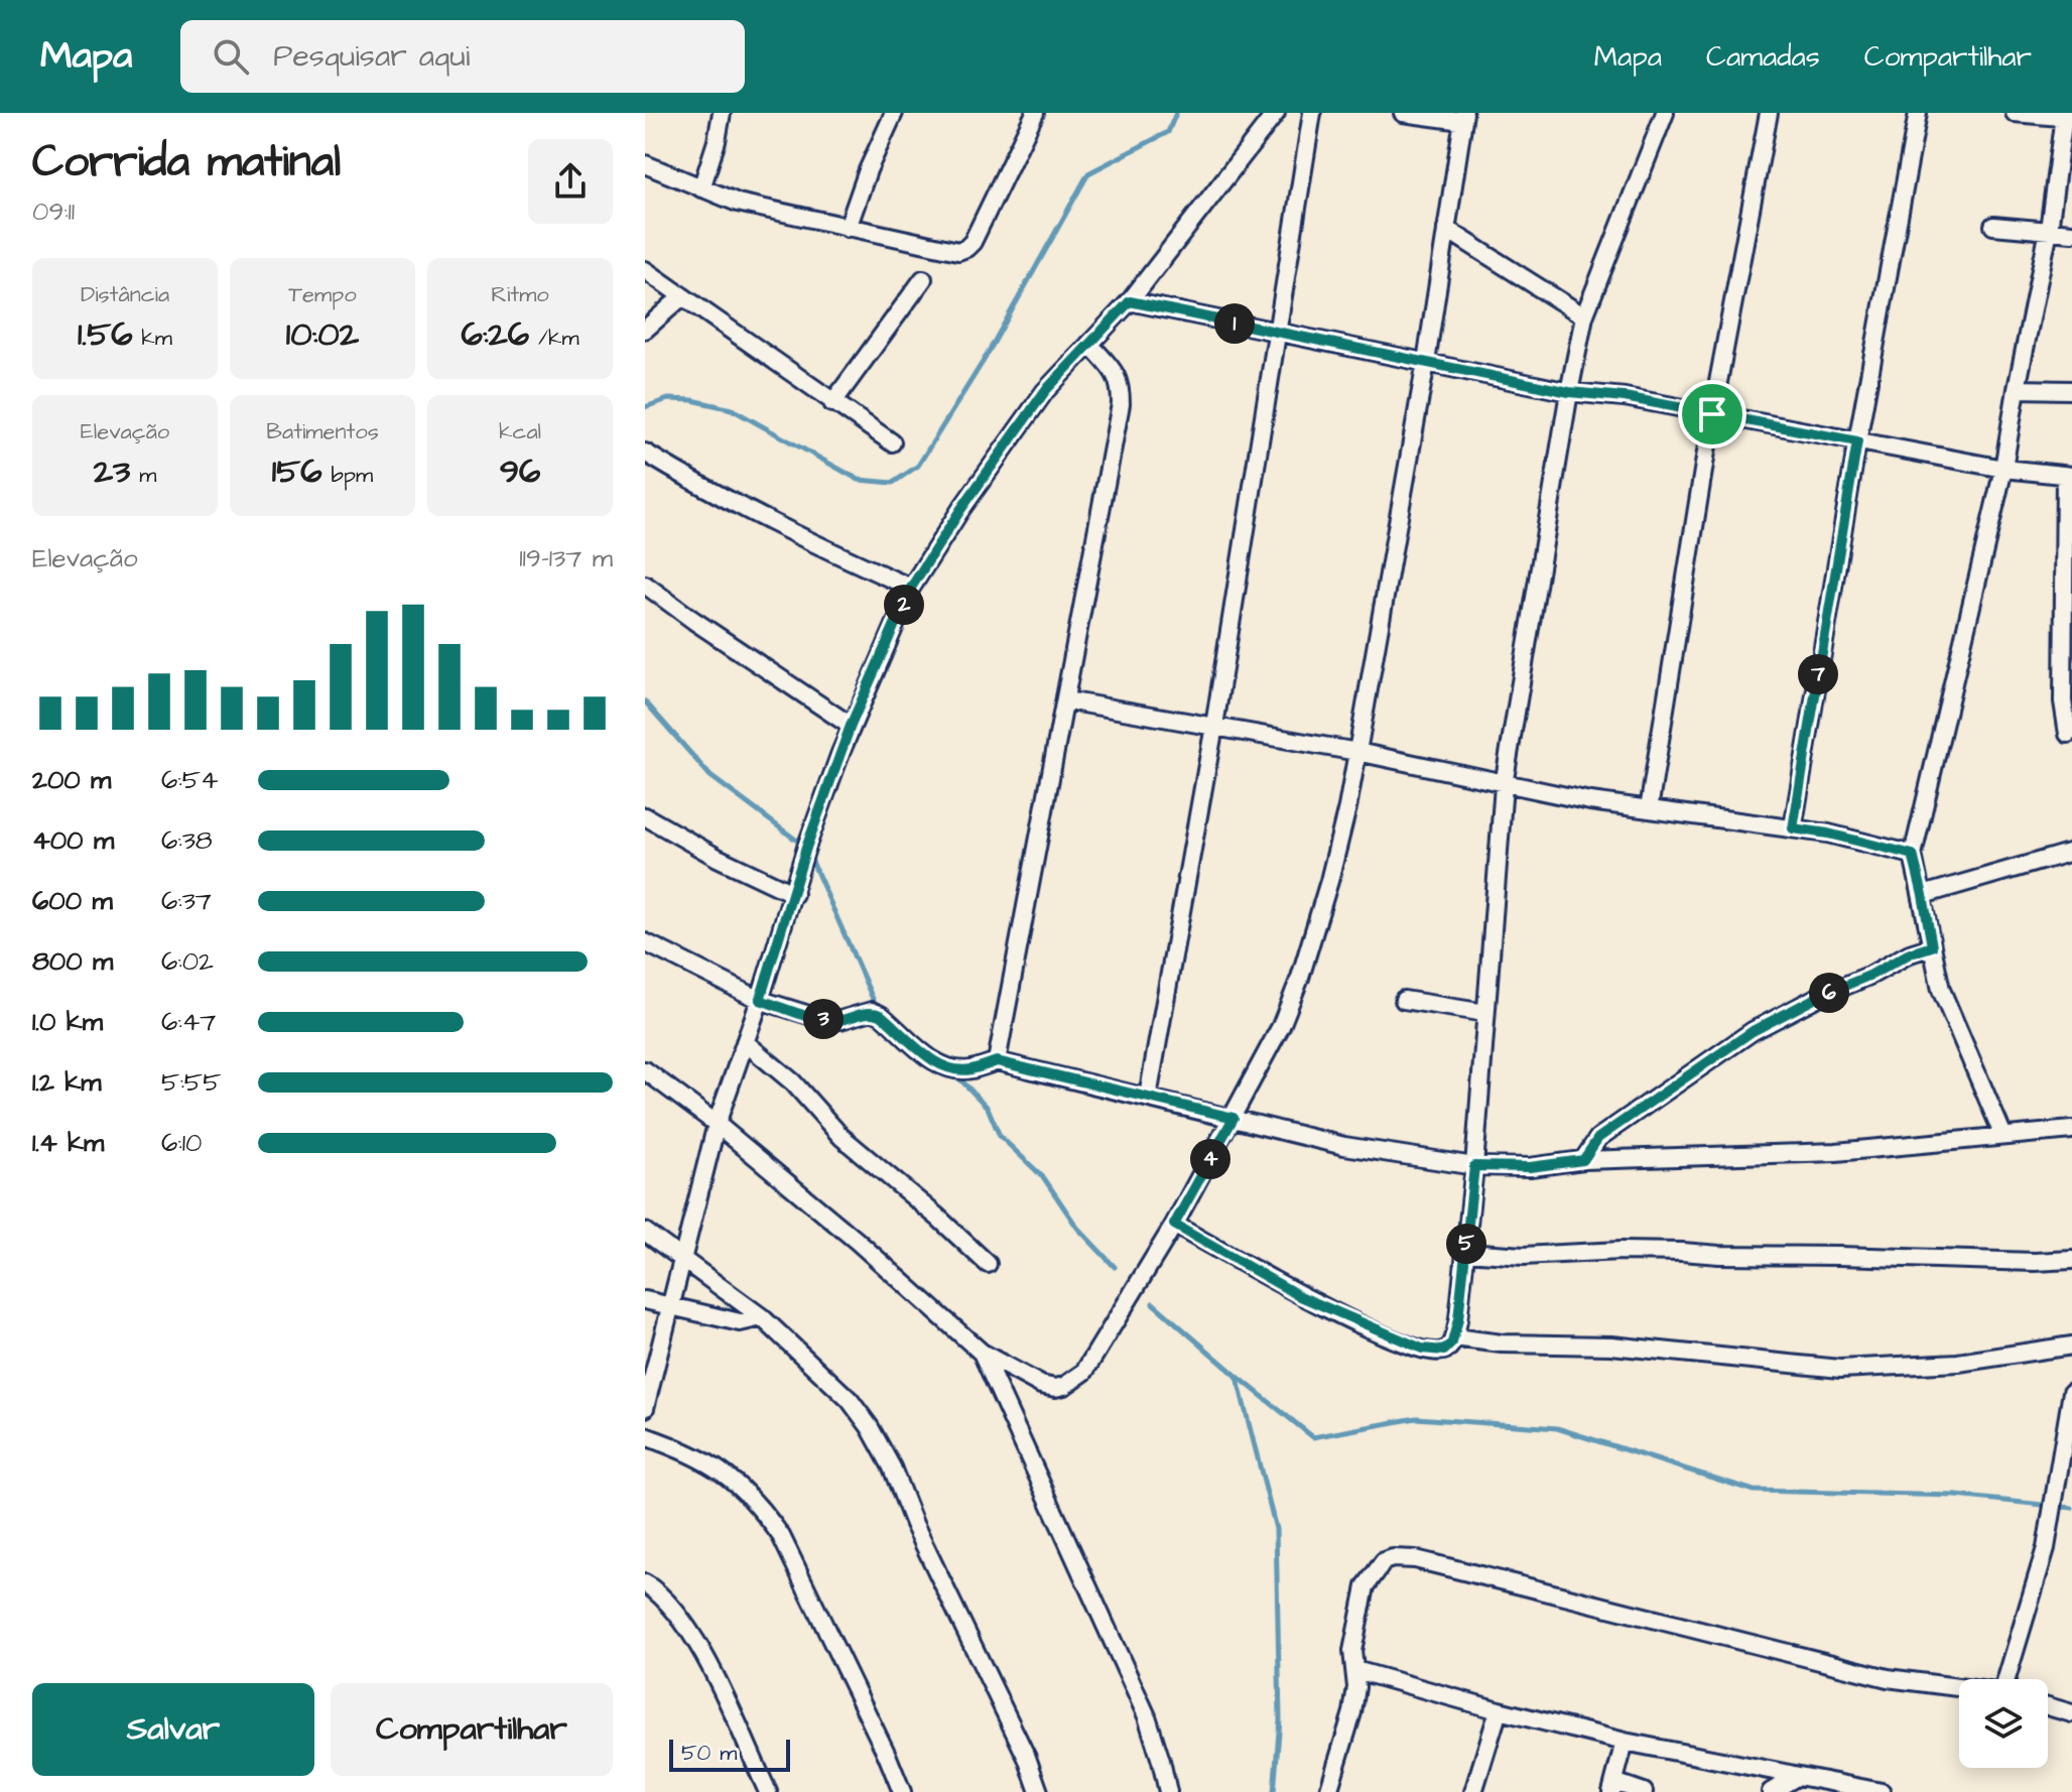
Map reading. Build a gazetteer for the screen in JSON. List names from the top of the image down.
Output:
{
  "scale_bar": "50 m",
  "page": {
    "header": "Mapa",
    "search": "Pesquisar aqui",
    "nav": ["Mapa", "Camadas", "Compartilhar"],
    "heading": ["Corrida matinal", "09:11"],
    "stats": [
      ["Distância", "1.56 km"],
      ["Tempo", "10:02"],
      ["Ritmo", "6:26 /km"],
      ["Elevação", "23 m"],
      ["Batimentos", "156 bpm"],
      ["kcal", "96"]
    ],
    "pins": [
      "1",
      "2",
      "7",
      "6",
      "3",
      "4",
      "5"
    ],
    "chart": ["Elevação", "119–137 m"],
    "list": [
      {
        "name": "200 m",
        "note": "6:54"
      },
      {
        "name": "400 m",
        "note": "6:38"
      },
      {
        "name": "600 m",
        "note": "6:37"
      },
      {
        "name": "800 m",
        "note": "6:02"
      },
      {
        "name": "1.0 km",
        "note": "6:47"
      },
      {
        "name": "1.2 km",
        "note": "5:55"
      },
      {
        "name": "1.4 km",
        "note": "6:10"
      }
    ],
    "buttons": ["Salvar", "Compartilhar"],
    "scale": "50 m"
  }
}
